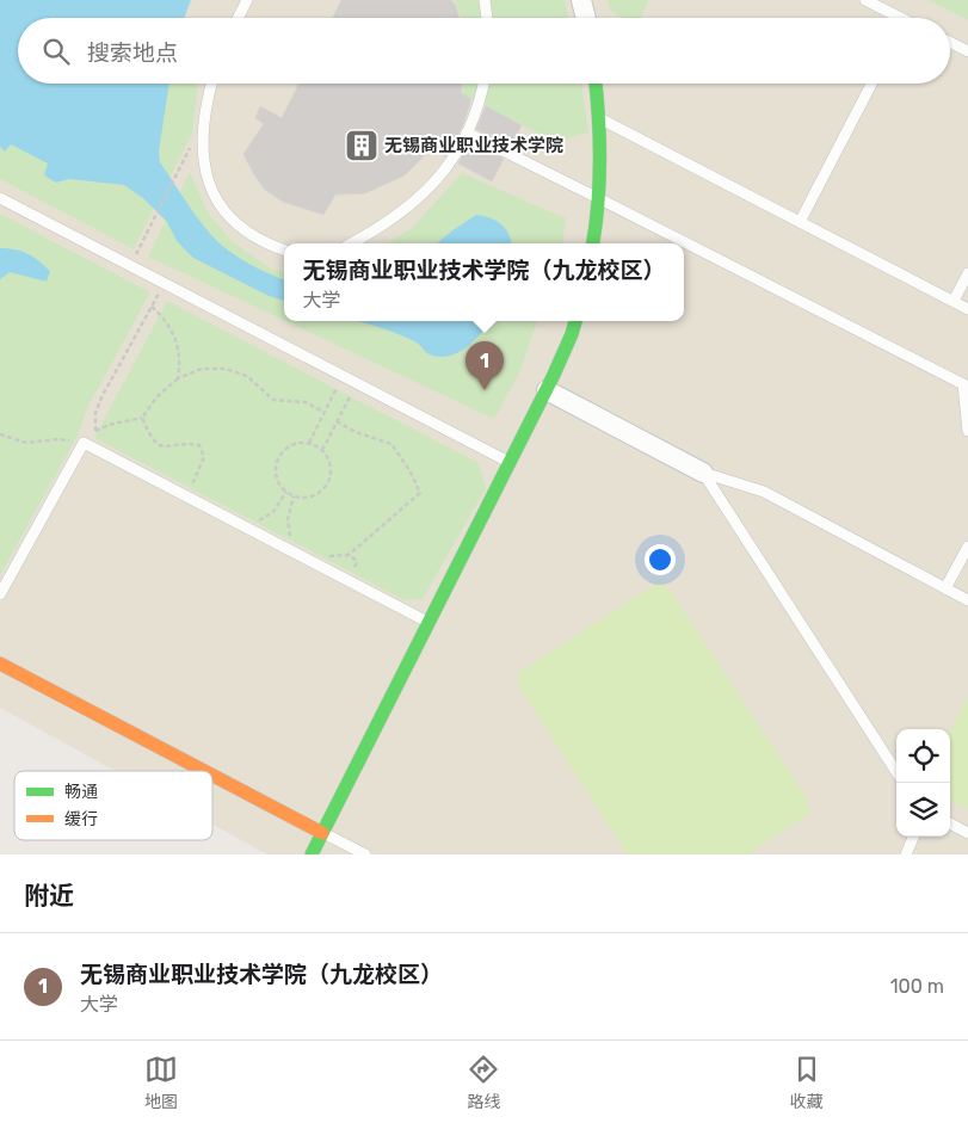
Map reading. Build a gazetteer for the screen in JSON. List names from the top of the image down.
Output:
{
  "places": {
    "building": ["无锡商业职业技术学院"]
  },
  "legend": ["畅通", "缓行"],
  "page": {
    "search": "搜索地点",
    "popup": ["无锡商业职业技术学院（九龙校区）", "大学"],
    "pins": "1",
    "heading": "附近",
    "list": [
      {
        "mark": "1",
        "name": "无锡商业职业技术学院（九龙校区）",
        "note": "大学",
        "value": "100 m"
      }
    ],
    "nav": ["地图", "路线", "收藏"]
  }
}
